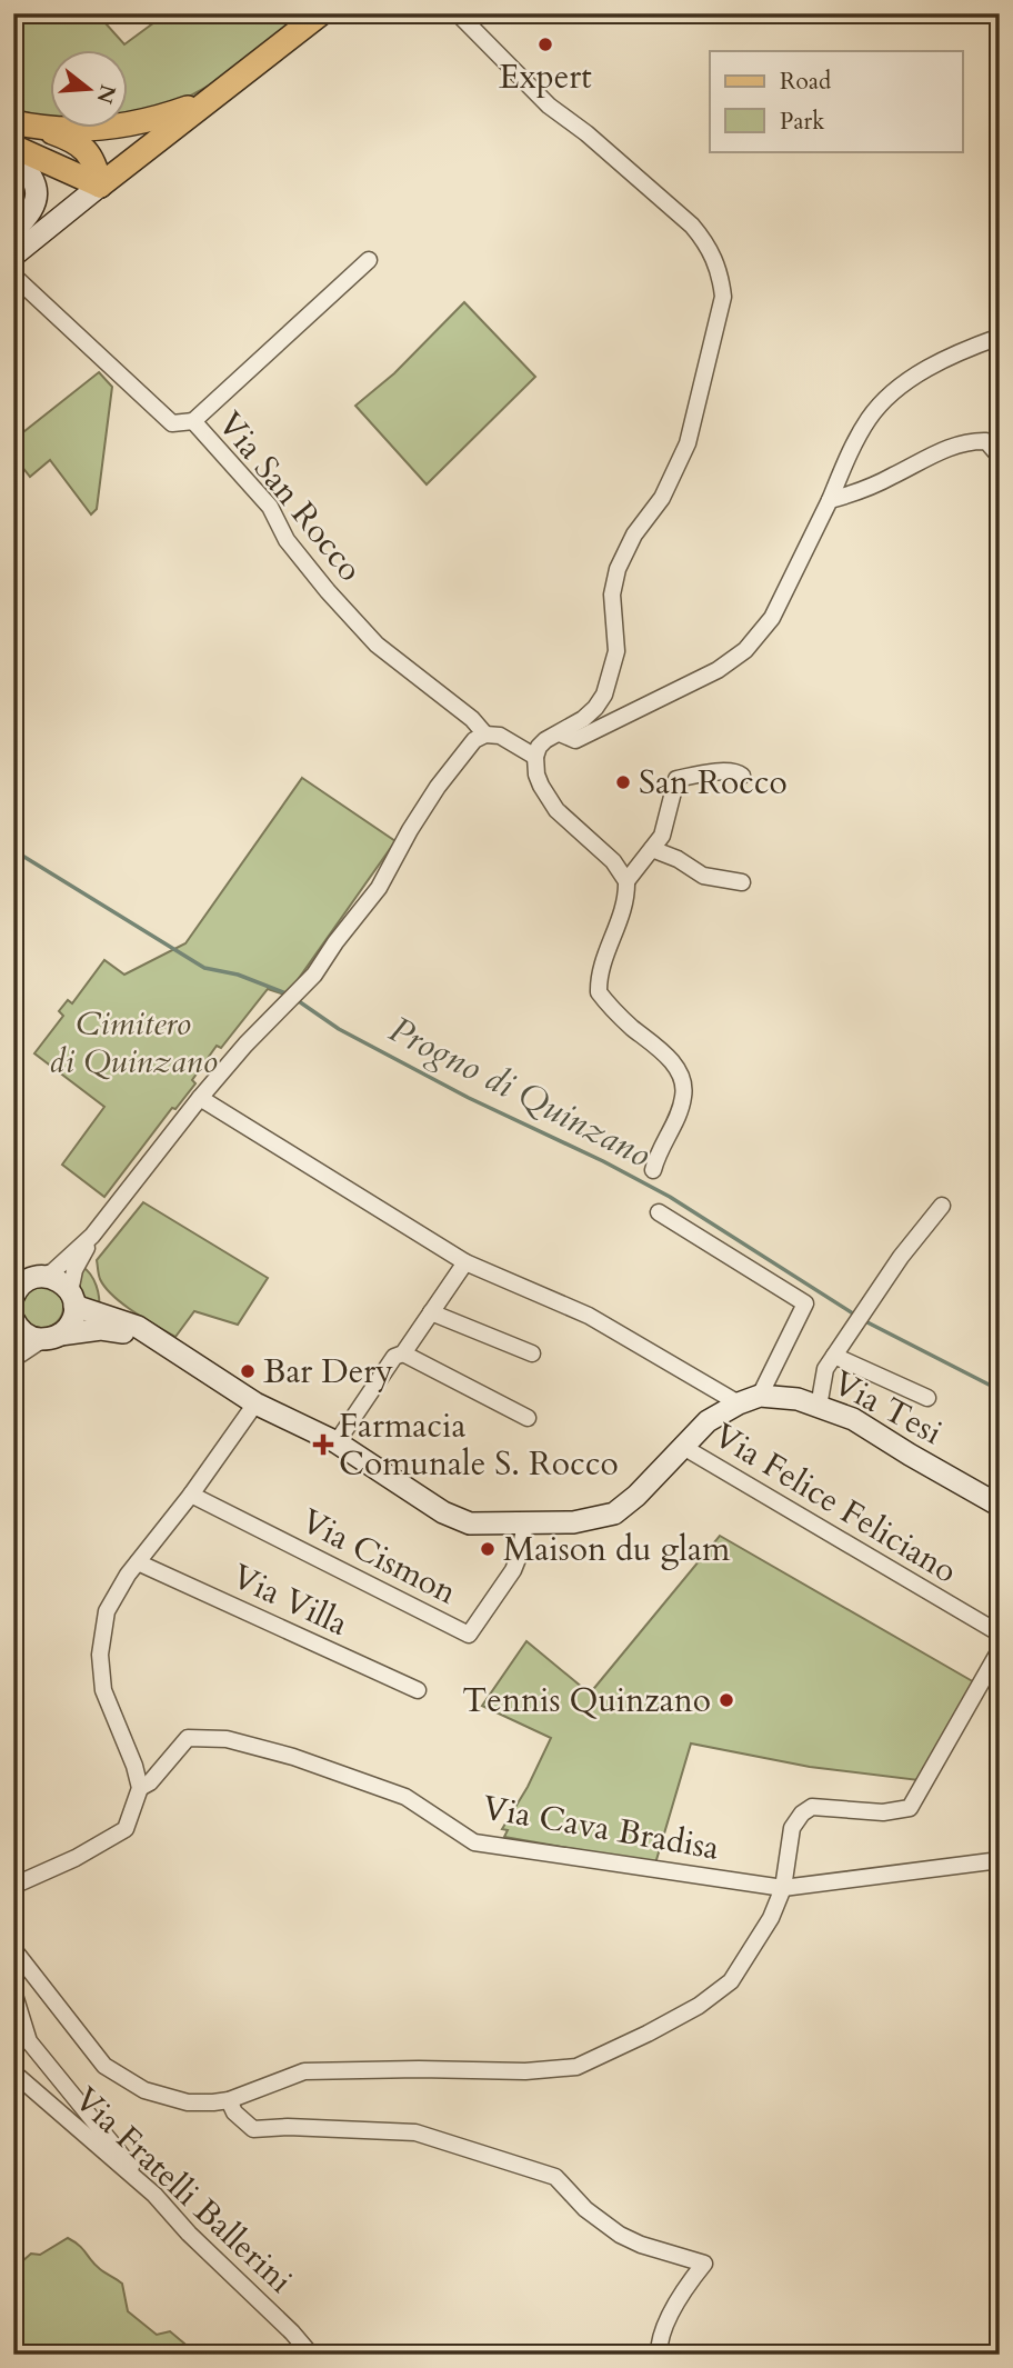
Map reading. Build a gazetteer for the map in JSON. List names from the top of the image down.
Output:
{
  "streets": {
    "street": [
      "Via San Rocco",
      "Via Tesi",
      "Via Felice Feliciano",
      "Via Cismon",
      "Via Villa",
      "Via Cava Bradisa",
      "Via Fratelli Ballerini"
    ]
  },
  "crossings": [
    ["Via Tesi", "Via Felice Feliciano"],
    ["Via Tesi", "Via Cismon"]
  ],
  "water": ["Progno di Quinzano"],
  "parks": ["Cimitero di Quinzano"],
  "places": {
    "other": [
      "Expert",
      "San Rocco",
      "Bar Dery",
      "Maison du glam",
      "Tennis Quinzano"
    ],
    "health": ["Farmacia Comunale S. Rocco"]
  },
  "legend": ["Road", "Park"],
  "north": "right"
}
